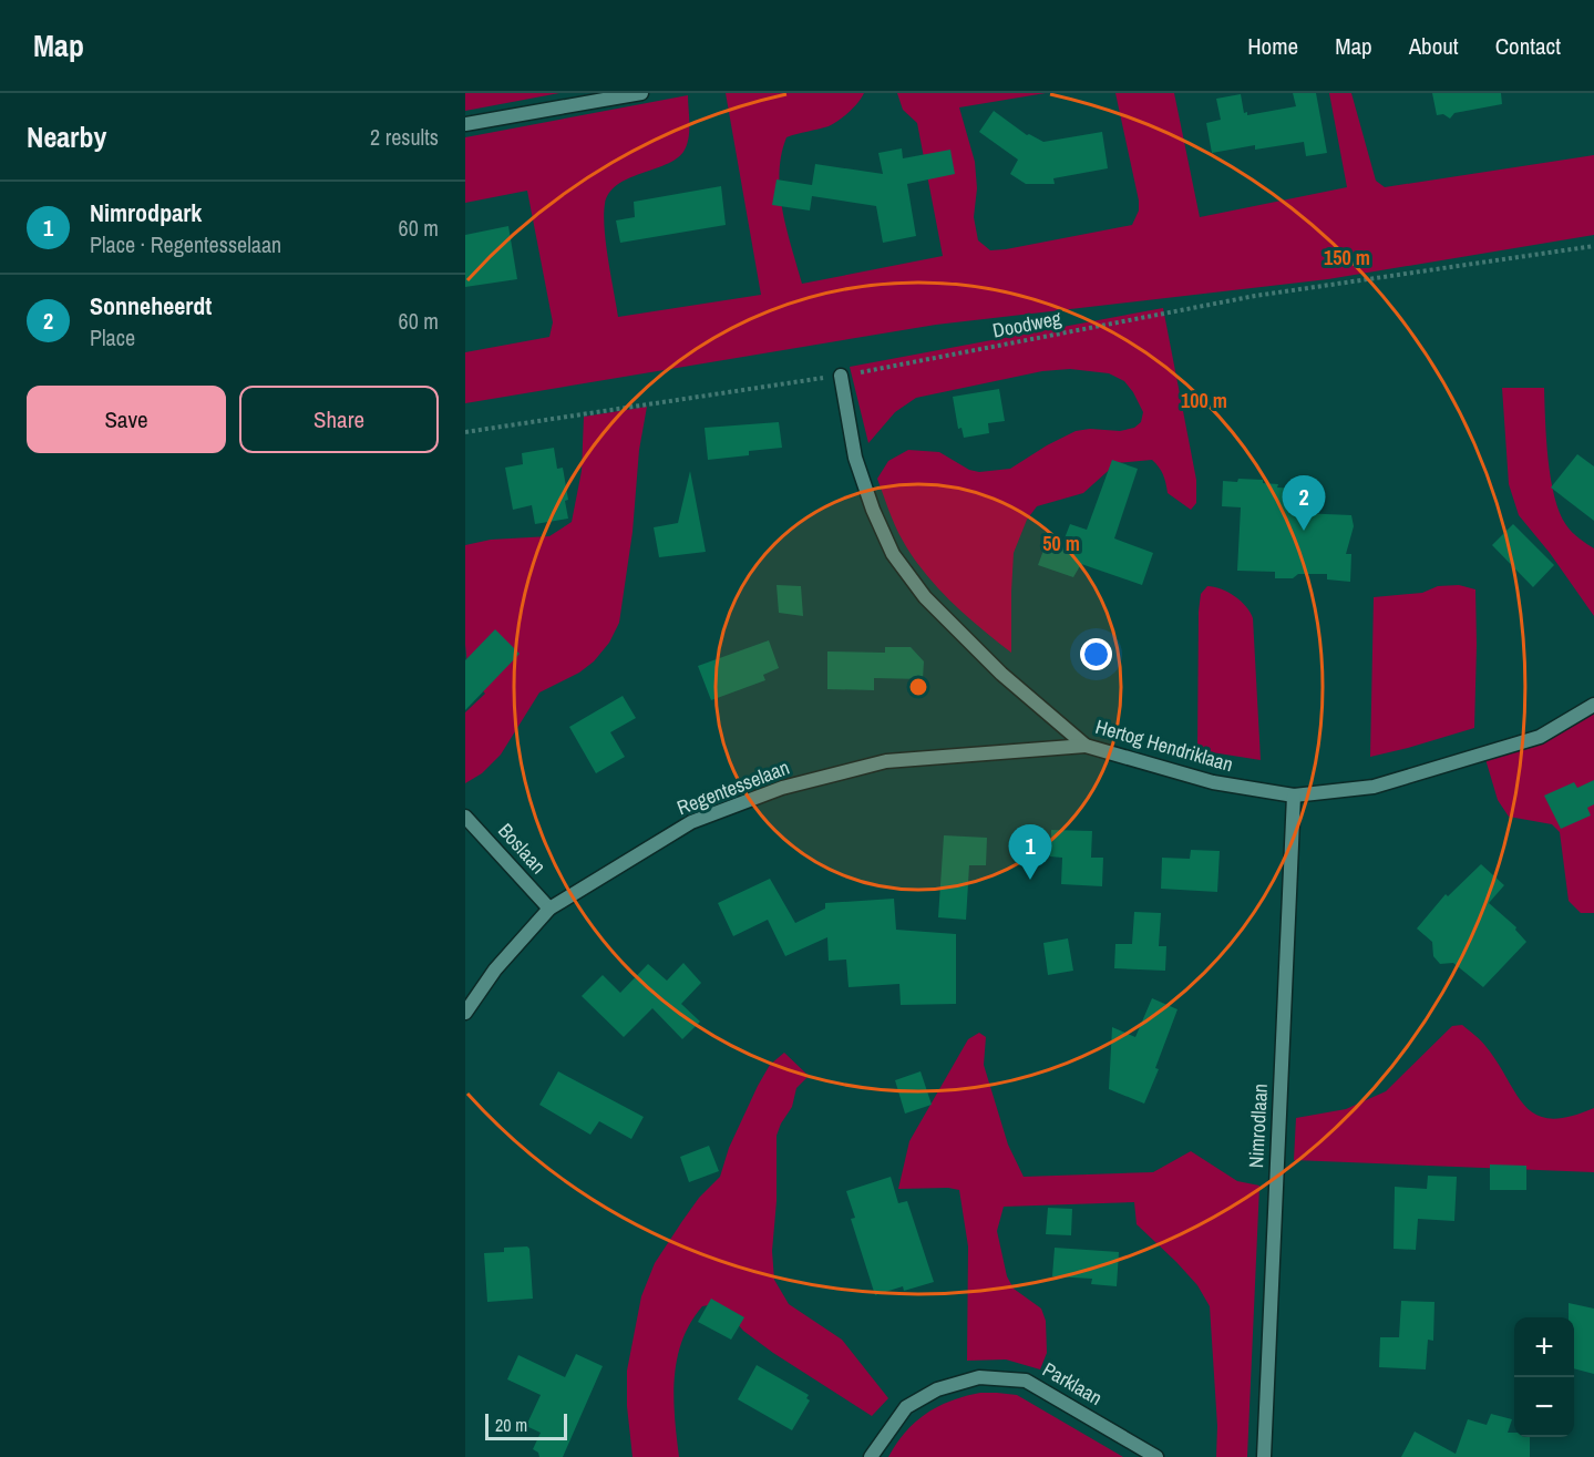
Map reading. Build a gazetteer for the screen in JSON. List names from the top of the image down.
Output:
{
  "streets": {
    "street": [
      "Hertog Hendriklaan",
      "Regentesselaan",
      "Boslaan",
      "Nimrodlaan",
      "Parklaan"
    ],
    "path": ["Doodweg"]
  },
  "crossings": [
    ["Doodweg", "Hertog Hendriklaan"],
    ["Hertog Hendriklaan", "Regentesselaan"],
    ["Hertog Hendriklaan", "Nimrodlaan"],
    ["Regentesselaan", "Boslaan"]
  ],
  "scale_bar": "20 m",
  "page": {
    "header": "Map",
    "nav": [
      "Home",
      "Map",
      "About",
      "Contact"
    ],
    "heading": ["Nearby", "2 results"],
    "list": [
      {
        "mark": "1",
        "name": "Nimrodpark",
        "note": "Place · Regentesselaan",
        "value": "60 m"
      },
      {
        "mark": "2",
        "name": "Sonneheerdt",
        "note": "Place",
        "value": "60 m"
      }
    ],
    "buttons": ["Save", "Share"],
    "pins": ["2", "1"],
    "map_buttons": ["+", "−"],
    "scale": "20 m"
  },
  "rings": ["150 m", "100 m", "50 m"]
}
